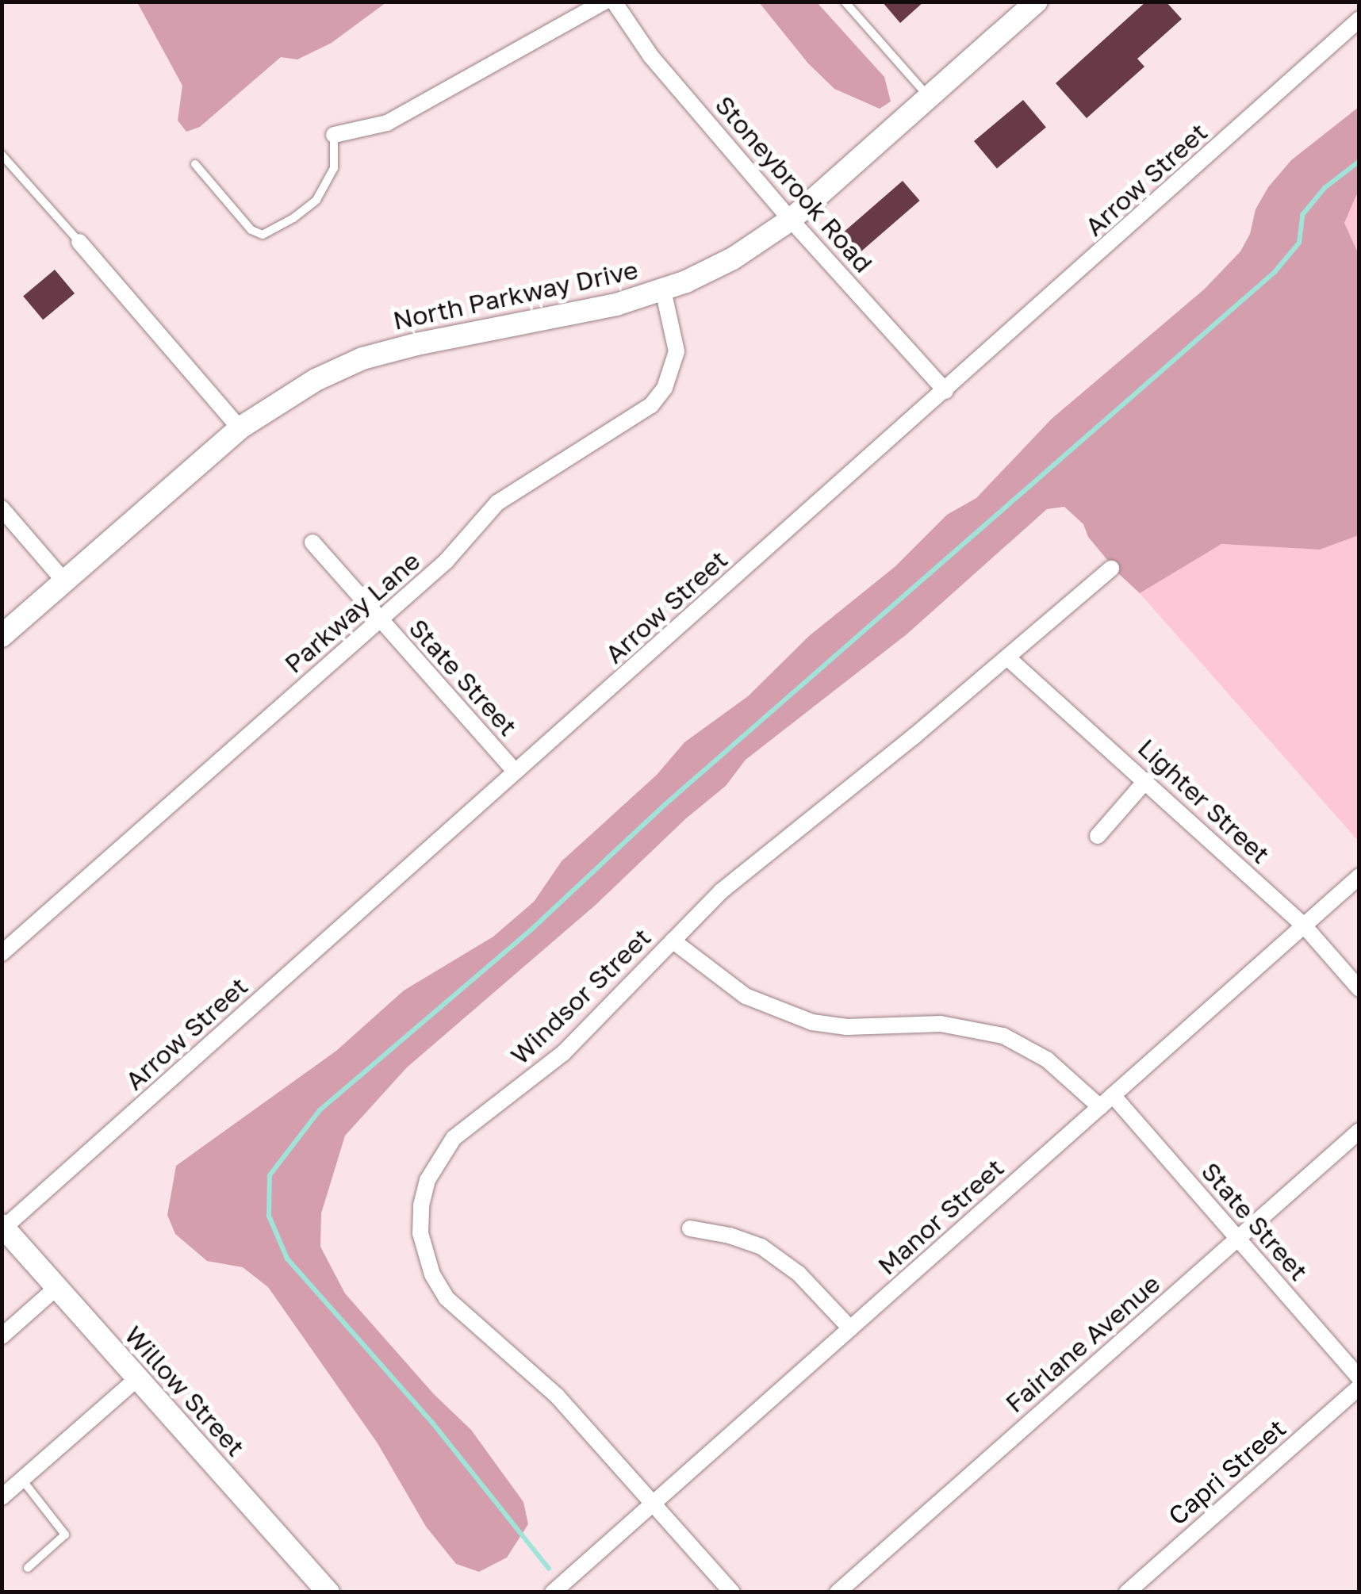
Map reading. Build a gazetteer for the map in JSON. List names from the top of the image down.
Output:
{
  "streets": {
    "main road": ["North Parkway Drive", "Willow Street"],
    "street": [
      "Arrow Street",
      "Stoneybrook Road",
      "Parkway Lane",
      "State Street",
      "Lighter Street",
      "Windsor Street",
      "Manor Street",
      "Fairlane Avenue",
      "Capri Street"
    ]
  },
  "crossings": [
    ["Arrow Street", "Stoneybrook Road"],
    ["Arrow Street", "State Street"],
    ["Arrow Street", "Willow Street"],
    ["Stoneybrook Road", "North Parkway Drive"],
    ["North Parkway Drive", "Parkway Lane"],
    ["Parkway Lane", "State Street"],
    ["State Street", "Manor Street"],
    ["State Street", "Fairlane Avenue"],
    ["Lighter Street", "Windsor Street"],
    ["Lighter Street", "Manor Street"],
    ["Windsor Street", "Manor Street"]
  ]
}
